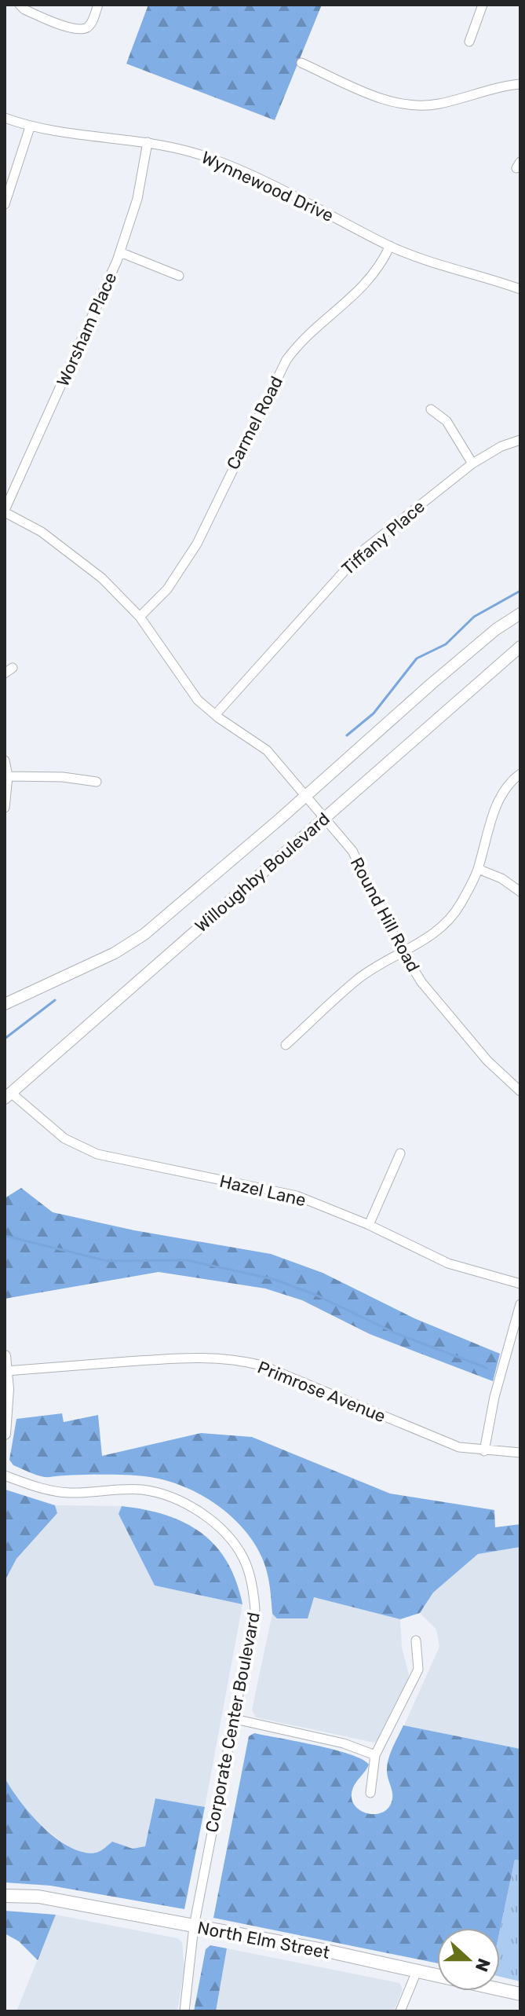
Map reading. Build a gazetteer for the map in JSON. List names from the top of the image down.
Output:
{
  "streets": {
    "main road": ["North Elm Street"],
    "street": [
      "Wynnewood Drive",
      "Worsham Place",
      "Carmel Road",
      "Tiffany Place",
      "Willoughby Boulevard",
      "Round Hill Road",
      "Hazel Lane",
      "Primrose Avenue",
      "Corporate Center Boulevard"
    ]
  },
  "crossings": [
    ["Wynnewood Drive", "Worsham Place"],
    ["Wynnewood Drive", "Carmel Road"],
    ["Worsham Place", "Round Hill Road"],
    ["Carmel Road", "Round Hill Road"],
    ["Tiffany Place", "Round Hill Road"],
    ["Willoughby Boulevard", "Round Hill Road"],
    ["Willoughby Boulevard", "Hazel Lane"],
    ["Corporate Center Boulevard", "North Elm Street"]
  ],
  "north": "right"
}
